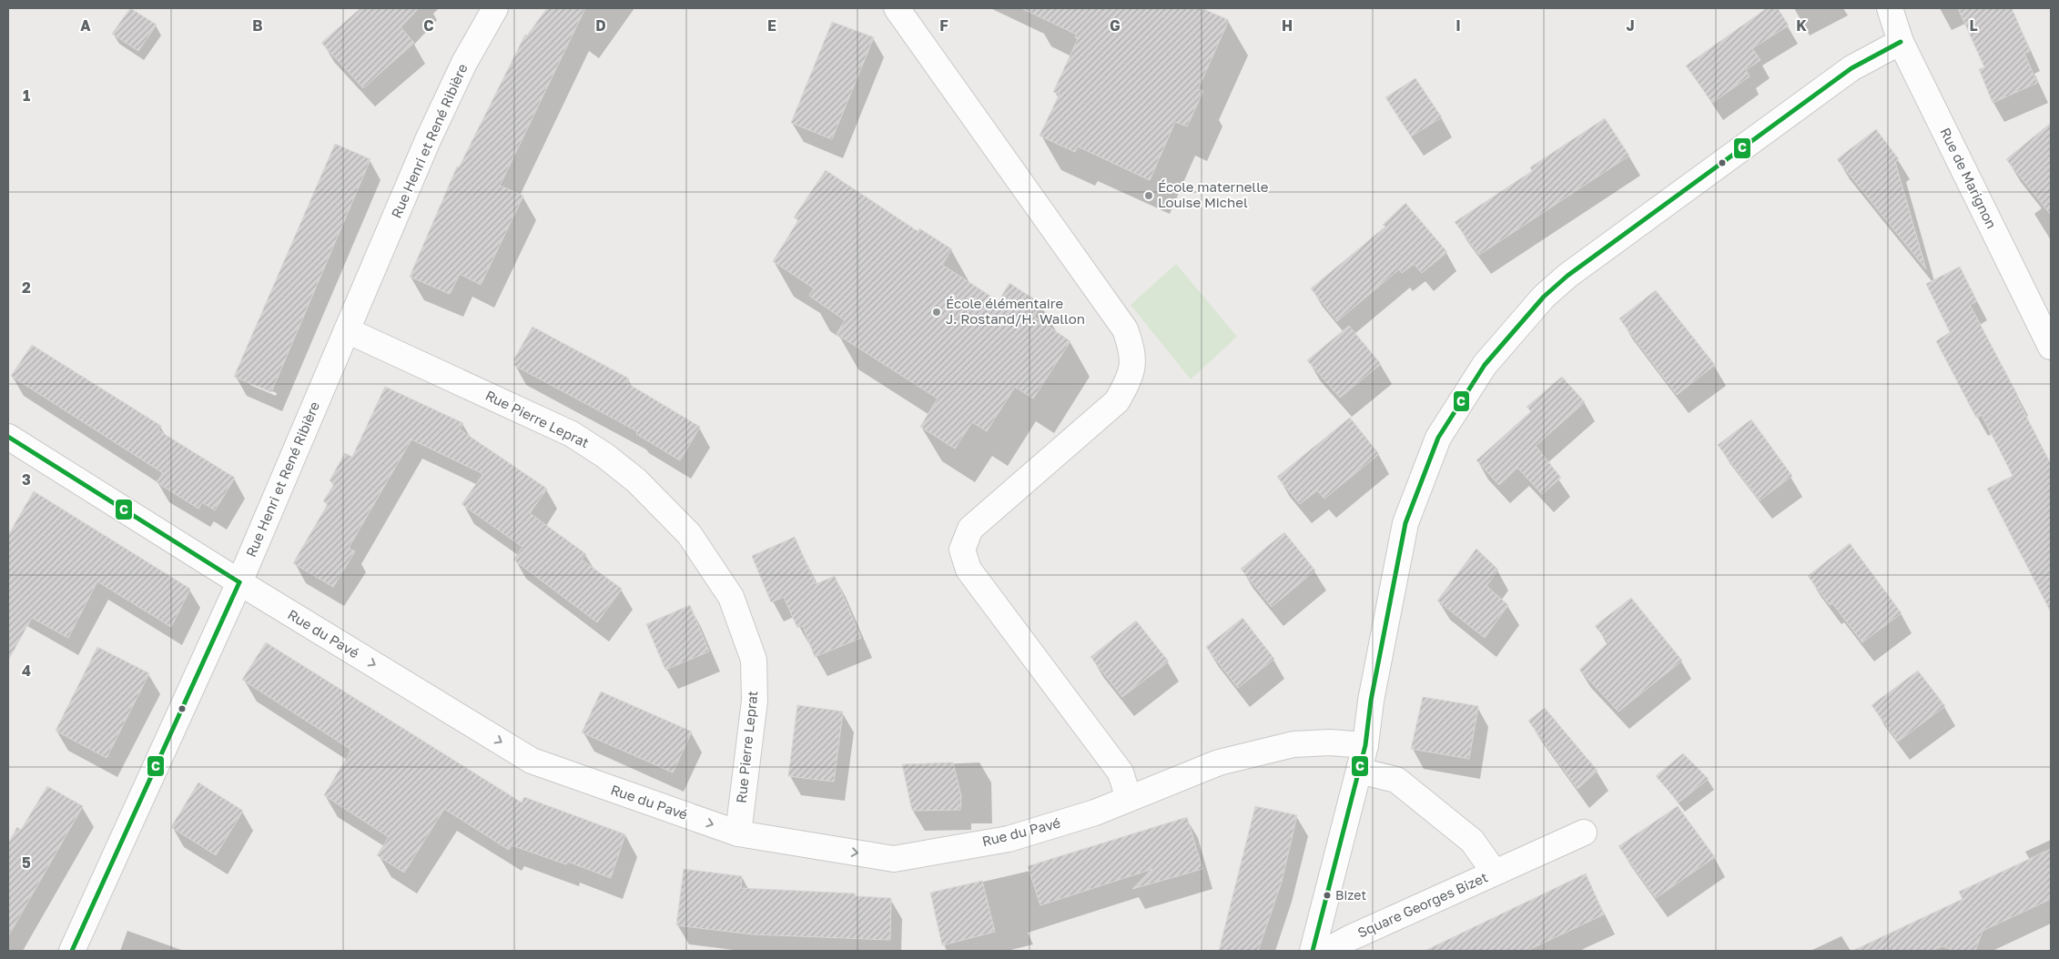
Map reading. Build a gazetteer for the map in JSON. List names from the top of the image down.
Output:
{
  "streets": {
    "street": [
      "Rue Henri et René Ribière",
      "Rue de Marignon",
      "Rue Pierre Leprat",
      "Rue du Pavé",
      "Square Georges Bizet"
    ]
  },
  "crossings": [
    ["Rue Henri et René Ribière", "Rue Pierre Leprat"],
    ["Rue Henri et René Ribière", "Rue du Pavé"],
    ["Rue Pierre Leprat", "Rue du Pavé"]
  ],
  "one_way": ["Rue du Pavé"],
  "places": ["École maternelle Louise Michel", "École élémentaire J. Rostand/H. Wallon", "Bizet"],
  "lines": ["transit line C"],
  "grid": {
    "columns": [
      "A",
      "B",
      "C",
      "D",
      "E",
      "F",
      "G",
      "H",
      "I",
      "J",
      "K",
      "L"
    ],
    "rows": [
      "1",
      "2",
      "3",
      "4",
      "5"
    ]
  }
}
